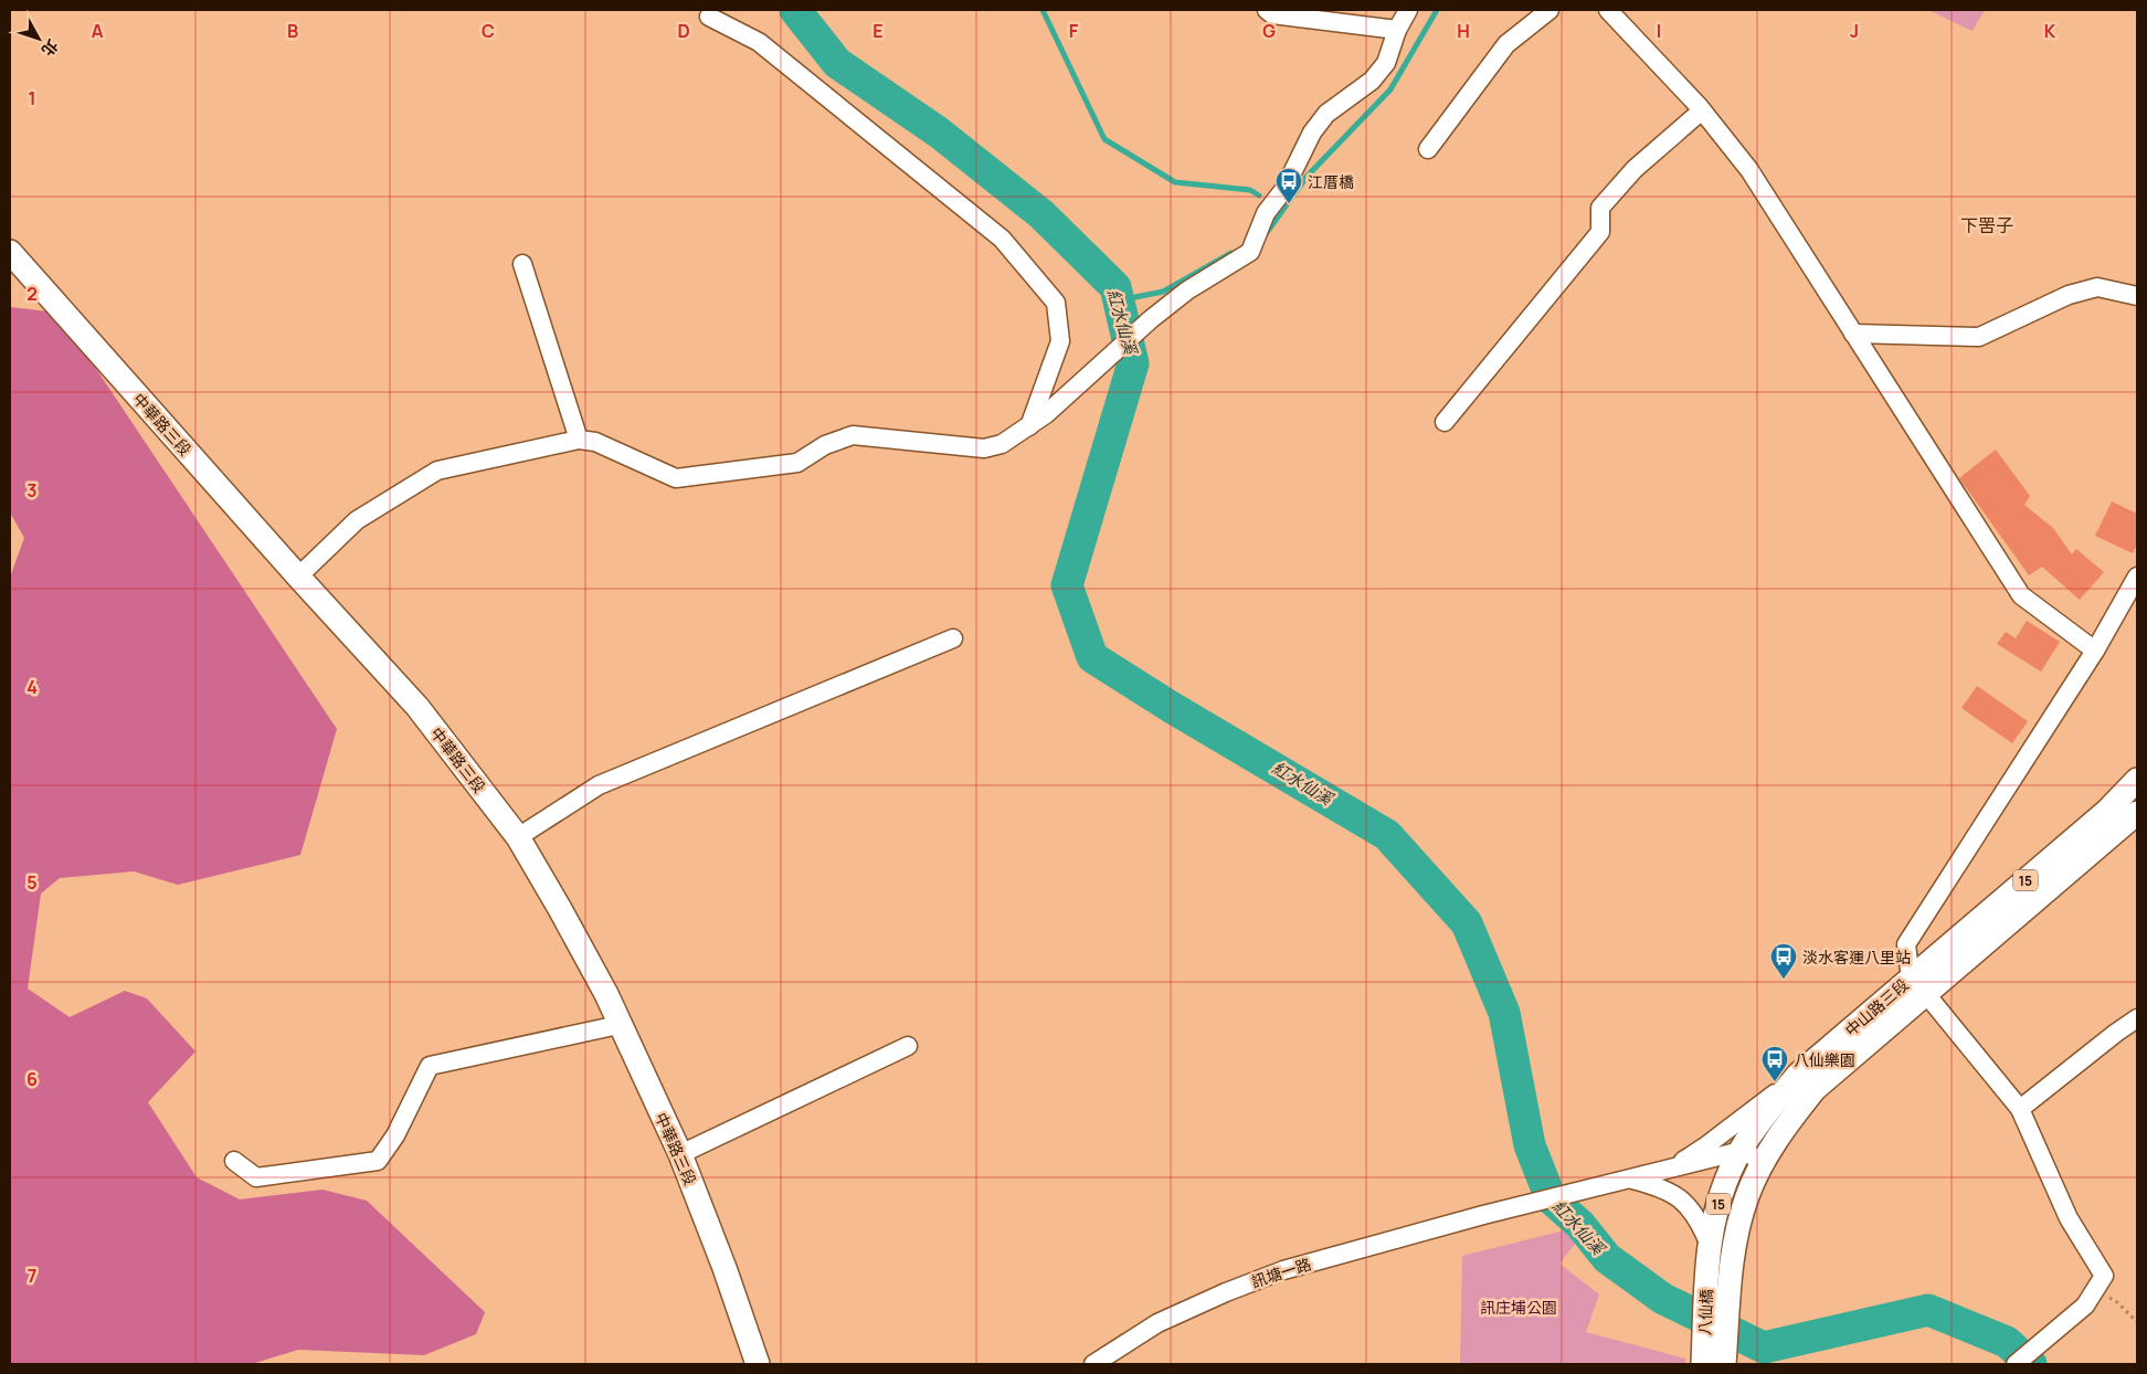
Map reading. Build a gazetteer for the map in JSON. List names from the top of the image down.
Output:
{
  "streets": {
    "main road": [
      "中華路三段",
      "15",
      "中山路三段",
      "八仙橋"
    ],
    "street": ["訊塘一路"]
  },
  "crossings": [
    ["中山路三段", "八仙橋"]
  ],
  "districts": ["下罟子"],
  "water": ["紅水仙溪"],
  "parks": ["訊庄埔公園"],
  "places": {
    "bus stop": ["江厝橋", "淡水客運八里站", "八仙樂園"]
  },
  "north": "bottom right",
  "grid": {
    "columns": [
      "A",
      "B",
      "C",
      "D",
      "E",
      "F",
      "G",
      "H",
      "I",
      "J",
      "K"
    ],
    "rows": [
      "1",
      "2",
      "3",
      "4",
      "5",
      "6",
      "7"
    ]
  }
}
